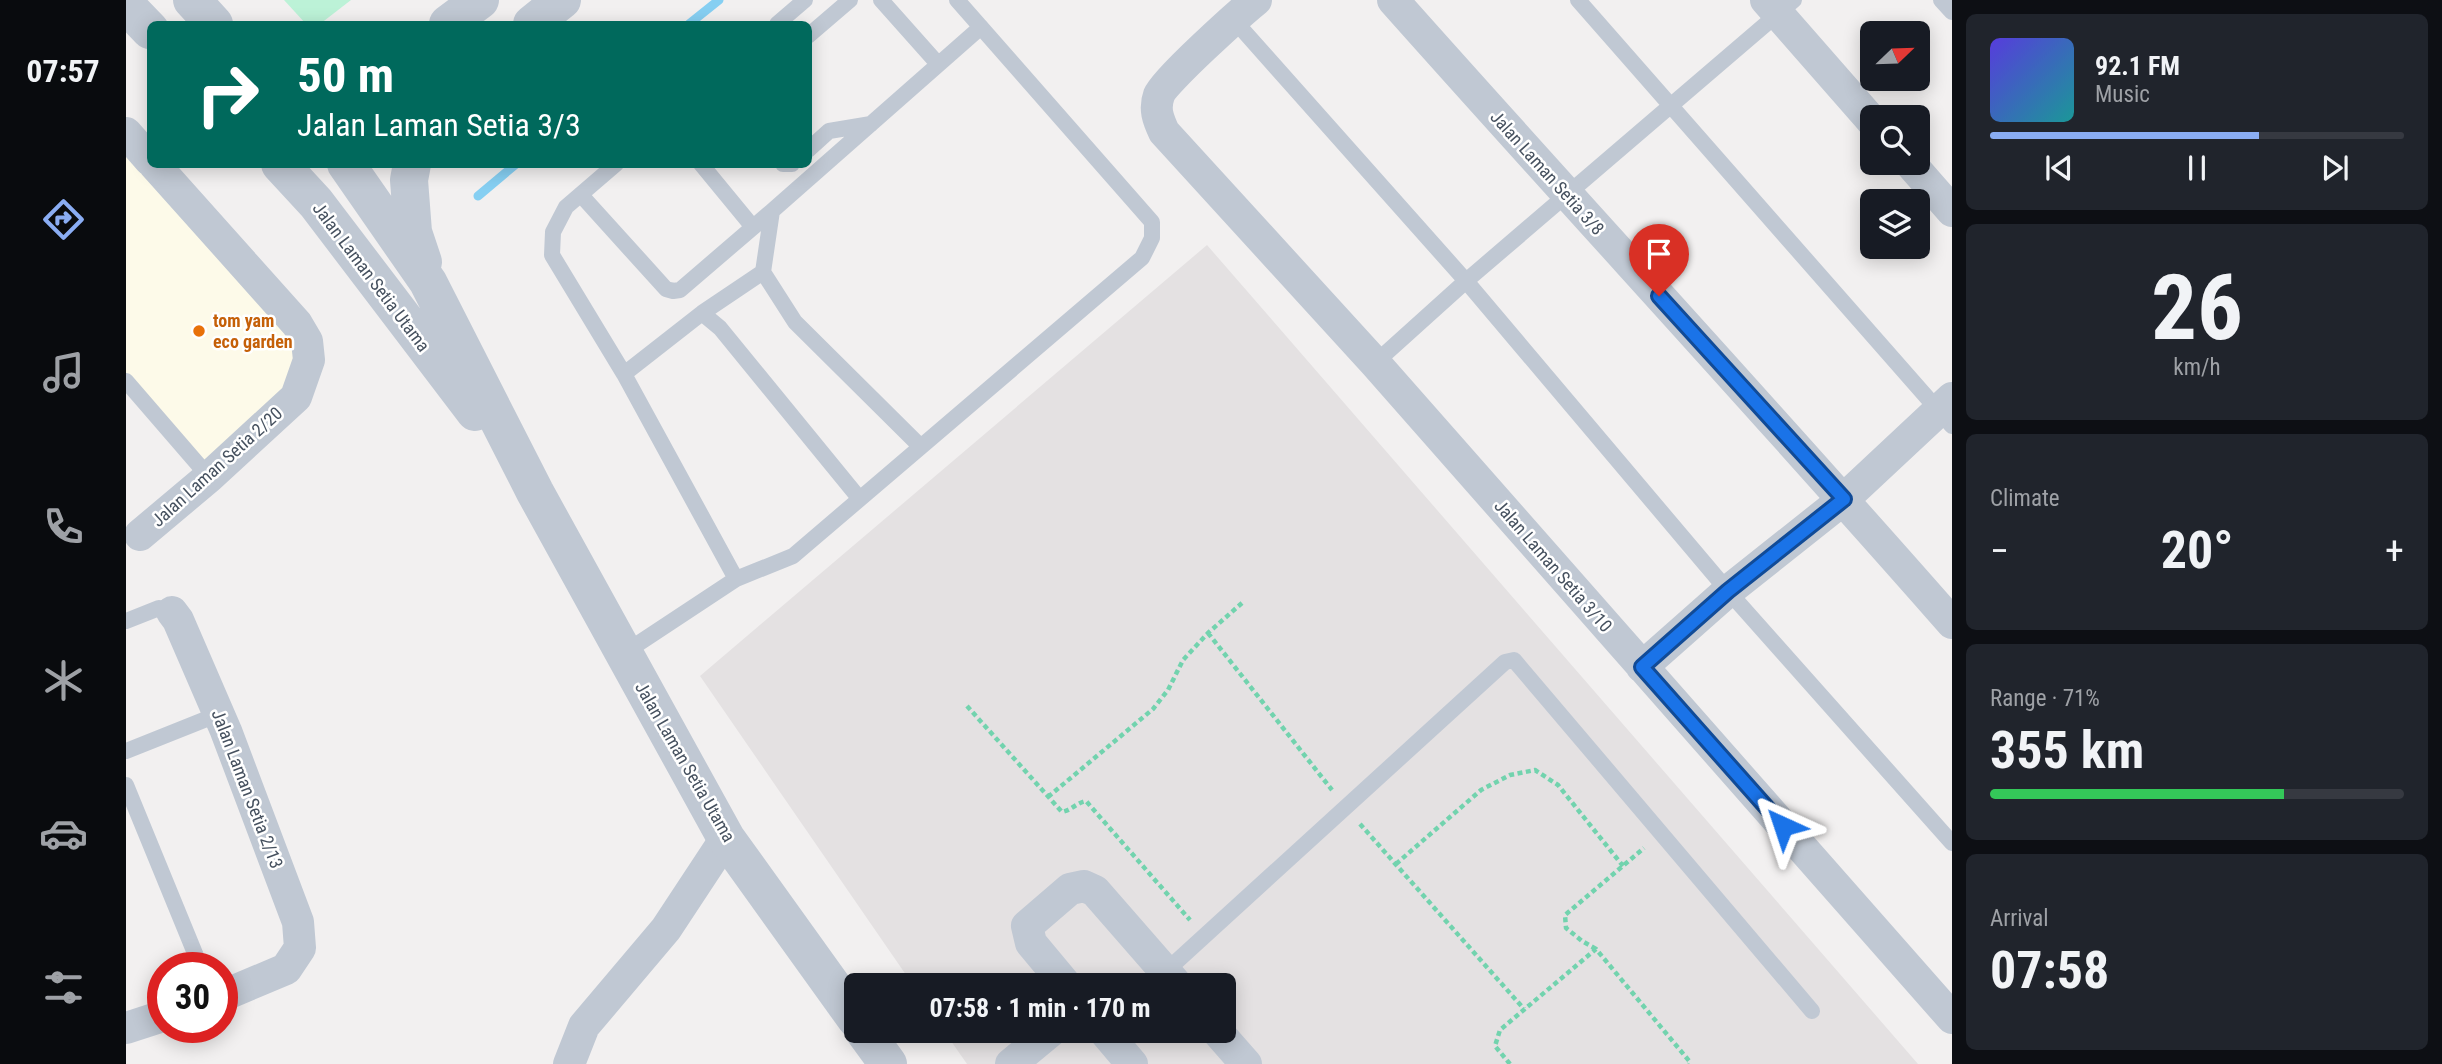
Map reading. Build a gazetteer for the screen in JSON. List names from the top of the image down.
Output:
{
  "streets": {
    "street": [
      "Jalan Laman Setia 3/8",
      "Jalan Laman Setia Utama",
      "Jalan Laman Setia 2/20",
      "Jalan Laman Setia 3/10",
      "Jalan Laman Setia 2/13"
    ]
  },
  "places": ["tom yam eco garden"],
  "north": "top right",
  "page": {
    "tabs": "07:57",
    "turn": ["50 m", "Jalan Laman Setia 3/3"],
    "song": ["92.1 FM", "Music"],
    "tile": [
      ["26", "km/h"],
      "Climate",
      ["Range · 71%", "355 km"],
      ["Arrival", "07:58"]
    ],
    "heat": ["−", "20°", "+"],
    "limit": "30",
    "trip": "07:58 · 1 min · 170 m"
  }
}
